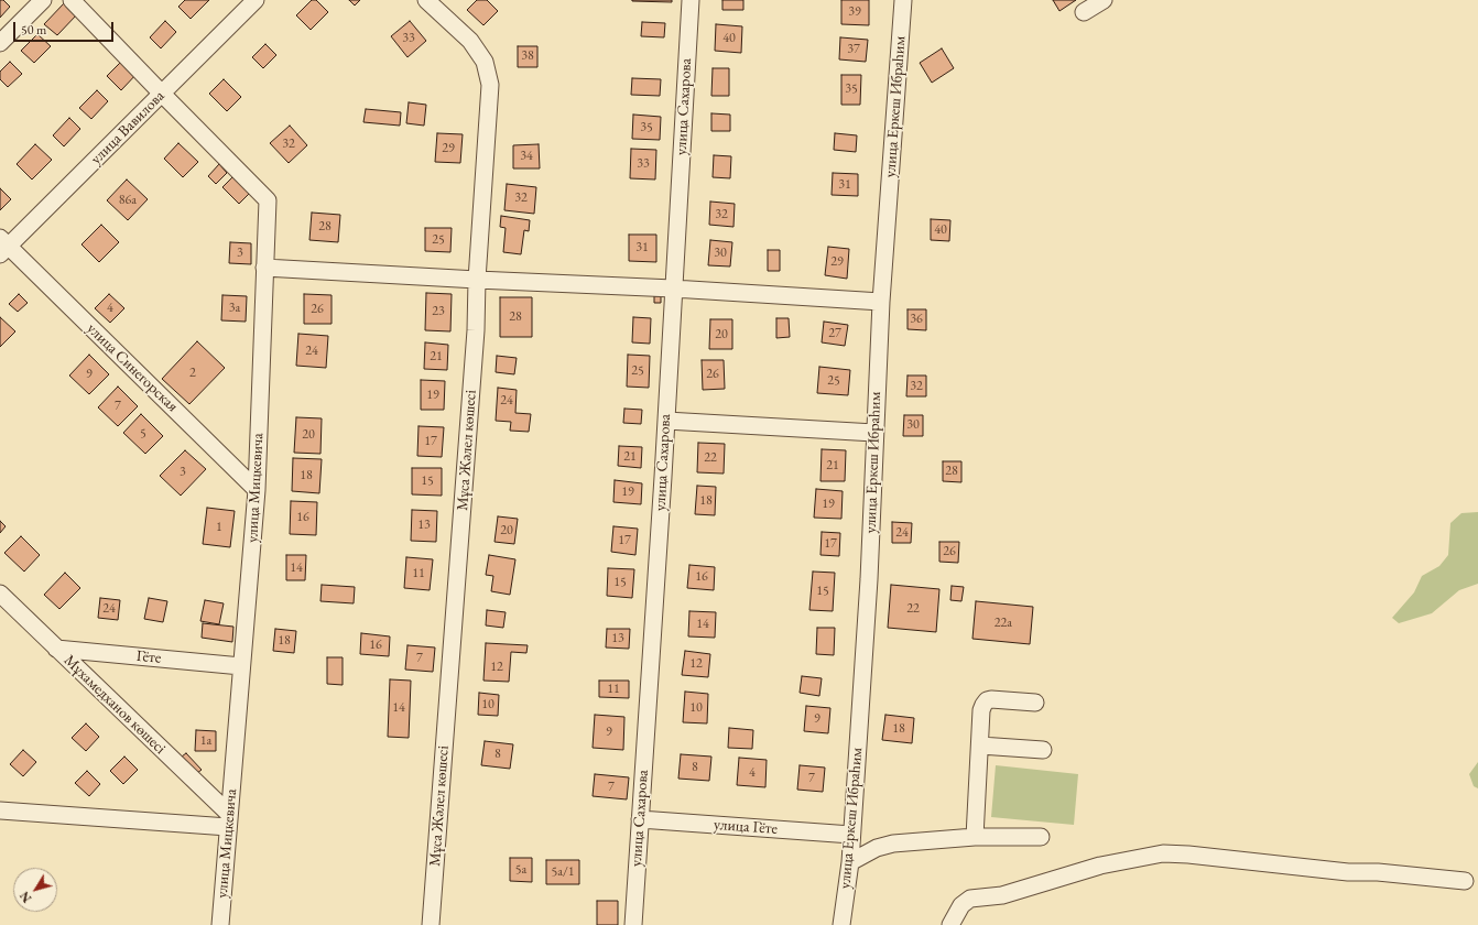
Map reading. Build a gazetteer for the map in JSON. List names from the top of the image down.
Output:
{
  "streets": {
    "street": [
      "улица Сахарова",
      "улица Еркеш Ибраһим",
      "улица Вавилова",
      "улица Синегорская",
      "Мұса Жәлел көшесі",
      "улица Мицкевича",
      "Гёте",
      "Мұхамедханов көшесі",
      "улица Гёте"
    ]
  },
  "crossings": [
    ["улица Сахарова", "улица Гёте"],
    ["улица Еркеш Ибраһим", "улица Гёте"],
    ["улица Вавилова", "улица Синегорская"],
    ["улица Вавилова", "улица Мицкевича"],
    ["улица Синегорская", "улица Мицкевича"],
    ["улица Мицкевича", "Гёте"],
    ["улица Мицкевича", "Мұхамедханов көшесі"],
    ["Гёте", "Мұхамедханов көшесі"]
  ],
  "house_numbers": [
    "39",
    "33",
    "40",
    "37",
    "38",
    "35",
    "35",
    "32",
    "29",
    "34",
    "33",
    "31",
    "32",
    "86а",
    "32",
    "28",
    "40",
    "25",
    "31",
    "3",
    "30",
    "29",
    "4",
    "3а",
    "26",
    "23",
    "28",
    "36",
    "27",
    "20",
    "24",
    "21",
    "25",
    "2",
    "9",
    "26",
    "25",
    "32",
    "19",
    "24",
    "7",
    "30",
    "5",
    "20",
    "17",
    "21",
    "22",
    "21",
    "28",
    "3",
    "18",
    "15",
    "19",
    "18",
    "19",
    "16",
    "13",
    "1",
    "20",
    "24",
    "17",
    "17",
    "26",
    "14",
    "11",
    "16",
    "15",
    "15",
    "24",
    "22",
    "22а",
    "14",
    "13",
    "18",
    "16",
    "7",
    "12",
    "12",
    "11",
    "10",
    "14",
    "10",
    "9",
    "18",
    "9",
    "1а",
    "8",
    "8",
    "4",
    "7",
    "7",
    "5а",
    "5а/1"
  ],
  "scale_bar": "50 m",
  "north": "bottom left"
}
